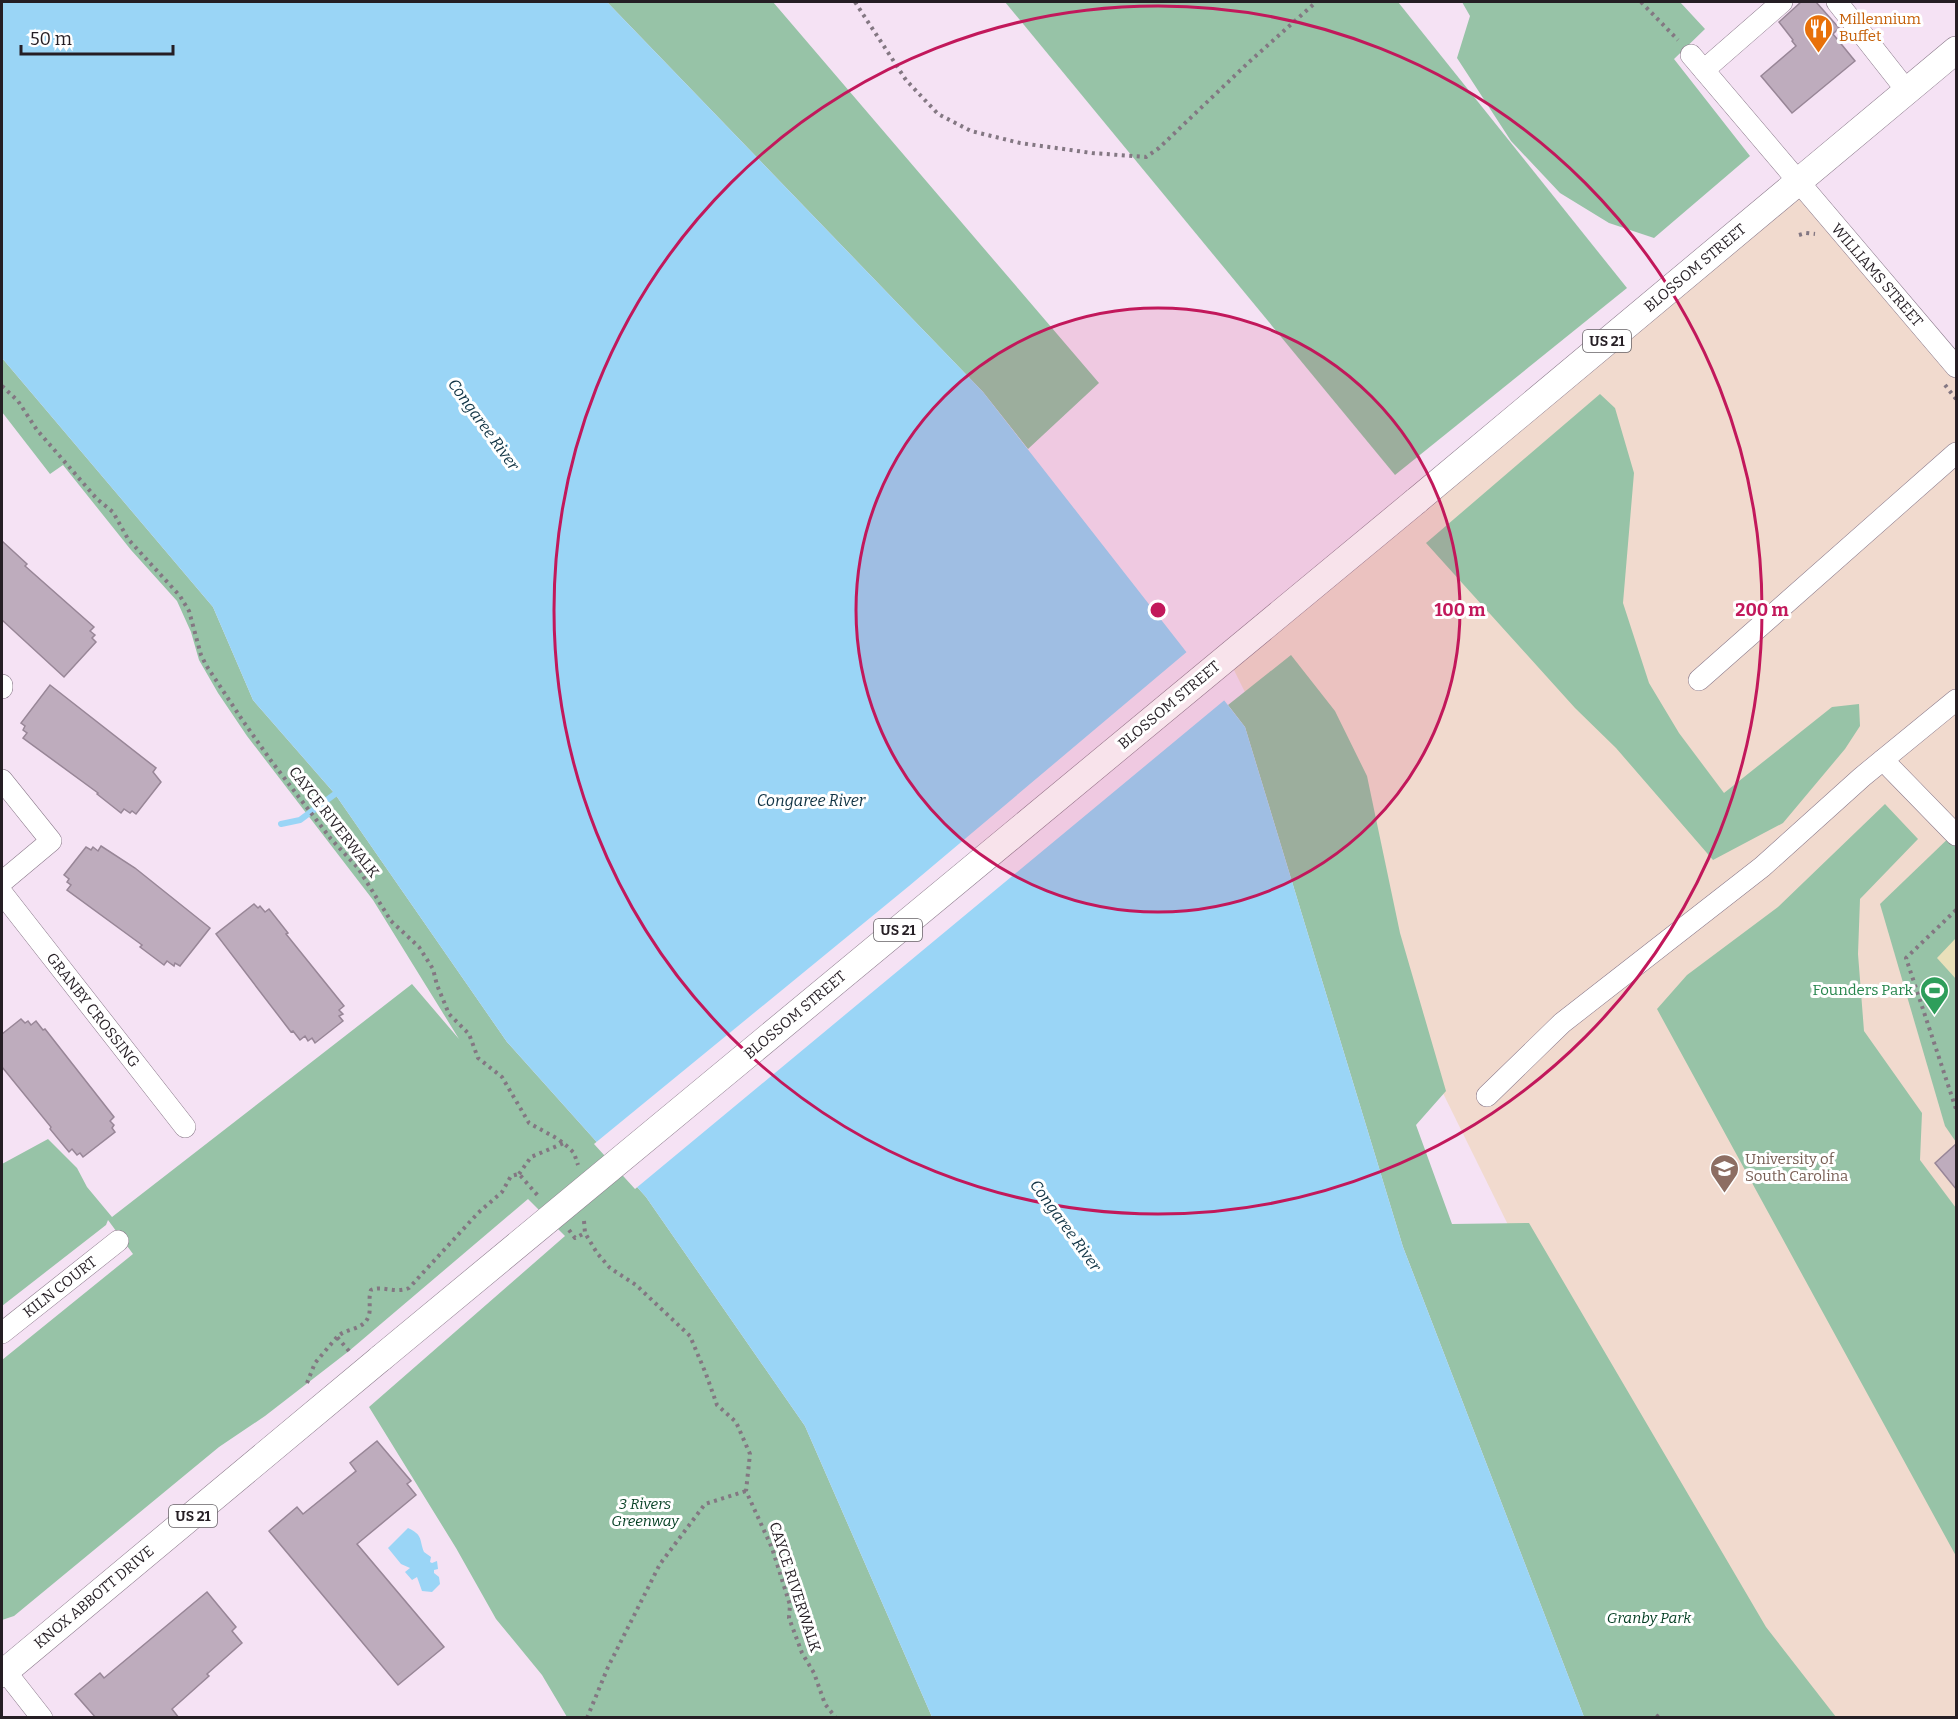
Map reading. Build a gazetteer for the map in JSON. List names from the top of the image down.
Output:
{
  "streets": {
    "main road": ["BLOSSOM STREET", "US 21", "KNOX ABBOTT DRIVE"],
    "street": ["WILLIAMS STREET", "GRANBY CROSSING", "KILN COURT"],
    "path": ["CAYCE RIVERWALK"]
  },
  "crossings": [
    ["BLOSSOM STREET", "WILLIAMS STREET"],
    ["BLOSSOM STREET", "KNOX ABBOTT DRIVE"]
  ],
  "water": ["Congaree River"],
  "parks": ["3 Rivers Greenway", "Granby Park"],
  "places": {
    "restaurant": ["Millennium Buffet"],
    "sports": ["Founders Park"],
    "school or university": ["University of South Carolina"]
  },
  "scale_bar": "50 m",
  "rings": ["100 m", "200 m"]
}
